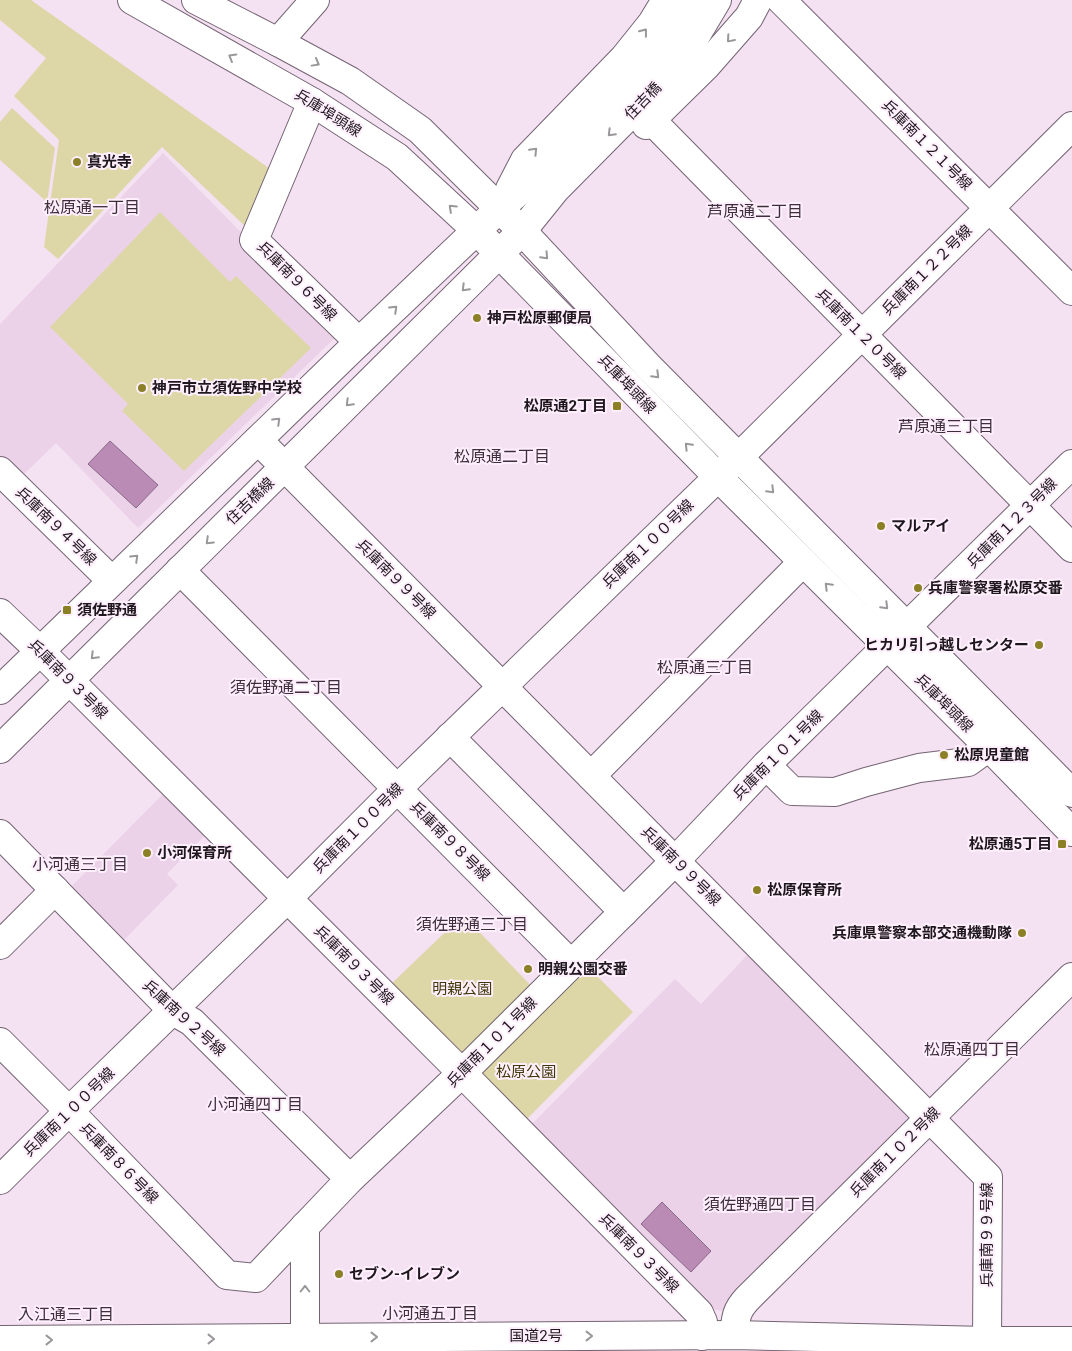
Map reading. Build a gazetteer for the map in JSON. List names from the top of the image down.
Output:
{
  "streets": {
    "main road": [
      "住吉橋",
      "兵庫埠頭線",
      "兵庫南１２１号線",
      "兵庫南１２２号線",
      "兵庫南９６号線",
      "兵庫南１２０号線",
      "住吉橋線",
      "兵庫南１２３号線",
      "兵庫南９４号線",
      "兵庫南１００号線",
      "兵庫南９９号線",
      "兵庫南９３号線",
      "兵庫南１０１号線",
      "兵庫南９８号線",
      "兵庫南９２号線",
      "兵庫南１０２号線",
      "兵庫南８６号線",
      "国道2号"
    ]
  },
  "crossings": [
    ["兵庫埠頭線", "兵庫南１２２号線"],
    ["兵庫埠頭線", "兵庫南９６号線"],
    ["兵庫埠頭線", "住吉橋線"],
    ["兵庫埠頭線", "兵庫南１２３号線"],
    ["兵庫埠頭線", "兵庫南１００号線"],
    ["兵庫埠頭線", "兵庫南１０１号線"],
    ["兵庫南１２１号線", "兵庫南１２２号線"],
    ["兵庫南１２２号線", "兵庫南１２０号線"],
    ["兵庫南１２２号線", "兵庫南１００号線"],
    ["兵庫南１２０号線", "兵庫南１２３号線"],
    ["住吉橋線", "兵庫南９９号線"],
    ["住吉橋線", "兵庫南９３号線"],
    ["住吉橋線", "兵庫南９８号線"],
    ["兵庫南１２３号線", "兵庫南１０１号線"],
    ["兵庫南１００号線", "兵庫南９９号線"],
    ["兵庫南１００号線", "兵庫南９３号線"],
    ["兵庫南１００号線", "兵庫南９８号線"],
    ["兵庫南１００号線", "兵庫南９２号線"],
    ["兵庫南１００号線", "兵庫南８６号線"],
    ["兵庫南９９号線", "兵庫南１０１号線"],
    ["兵庫南９９号線", "兵庫南１０２号線"],
    ["兵庫南９９号線", "国道2号"],
    ["兵庫南９３号線", "兵庫南１０１号線"],
    ["兵庫南９３号線", "国道2号"],
    ["兵庫南１０１号線", "兵庫南９８号線"],
    ["兵庫南１０１号線", "兵庫南９２号線"],
    ["兵庫南１０１号線", "兵庫南８６号線"],
    ["兵庫南１０２号線", "国道2号"]
  ],
  "one_way": ["国道2号"],
  "districts": [
    "松原通一丁目",
    "芦原通二丁目",
    "芦原通三丁目",
    "松原通二丁目",
    "松原通三丁目",
    "須佐野通二丁目",
    "小河通三丁目",
    "須佐野通三丁目",
    "松原通四丁目",
    "小河通四丁目",
    "須佐野通四丁目",
    "小河通五丁目",
    "入江通三丁目"
  ],
  "parks": ["明親公園", "松原公園"],
  "places": {
    "other": [
      "真光寺",
      "神戸松原郵便局",
      "神戸市立須佐野中学校",
      "マルアイ",
      "兵庫警察署松原交番",
      "ヒカリ引っ越しセンター",
      "松原児童館",
      "小河保育所",
      "松原保育所",
      "兵庫県警察本部交通機動隊",
      "明親公園交番",
      "セブン-イレブン"
    ],
    "transit": ["松原通2丁目", "須佐野通", "松原通5丁目"]
  }
}
